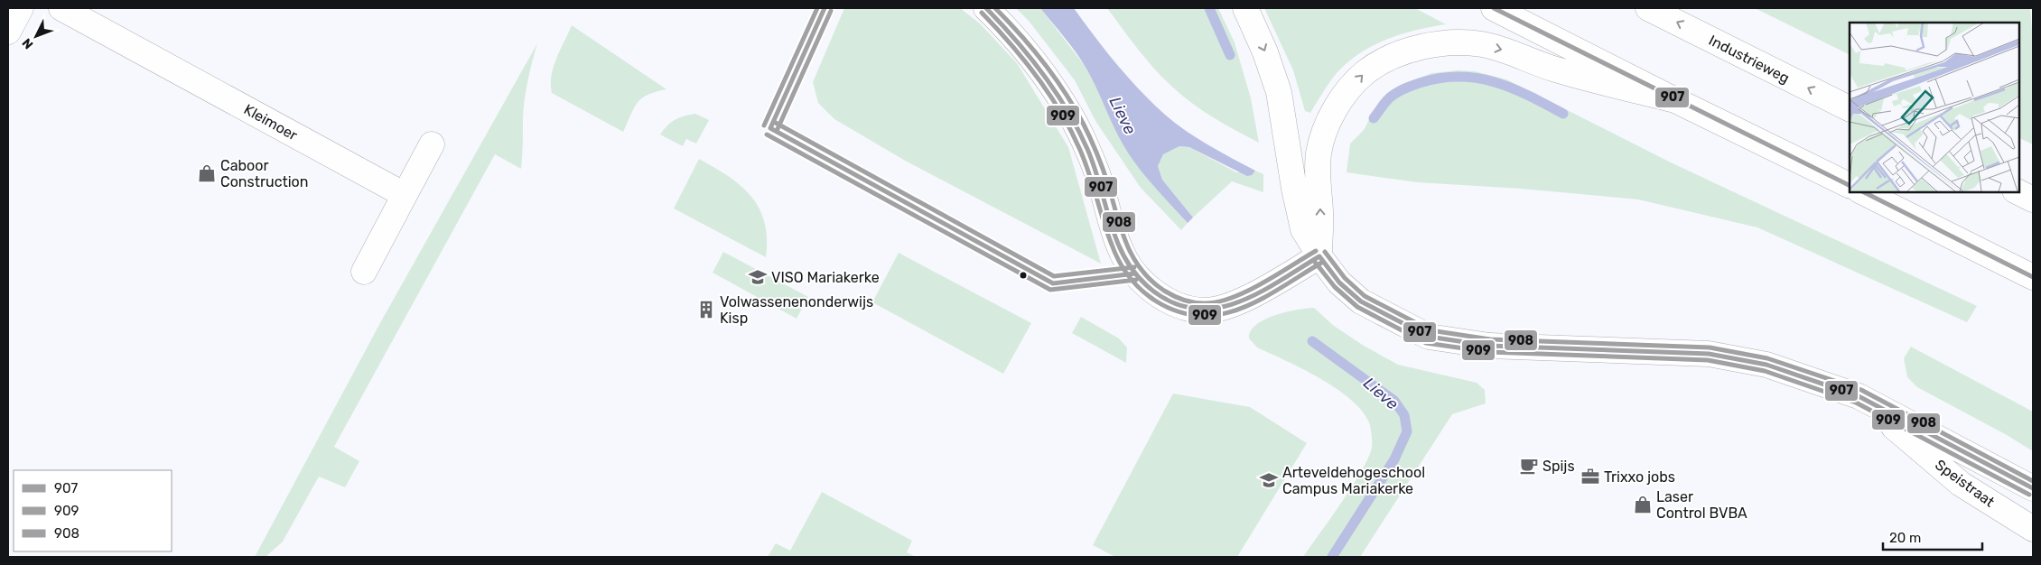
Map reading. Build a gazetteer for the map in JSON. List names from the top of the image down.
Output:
{
  "streets": {
    "main road": ["Industrieweg", "Kleimoer", "Speistraat"]
  },
  "water": ["Lieve"],
  "places": {
    "shop": ["Caboor Construction", "Laser Control BVBA"],
    "school or university": ["VISO Mariakerke", "Arteveldehogeschool Campus Mariakerke"],
    "building": ["Volwassenenonderwijs Kisp"],
    "cafe": ["Spijs"],
    "office": ["Trixxo jobs"]
  },
  "lines": ["transit line 907", "transit line 908", "transit line 909"],
  "legend": ["907", "909", "908"],
  "scale_bar": "20 m",
  "north": "bottom left"
}
